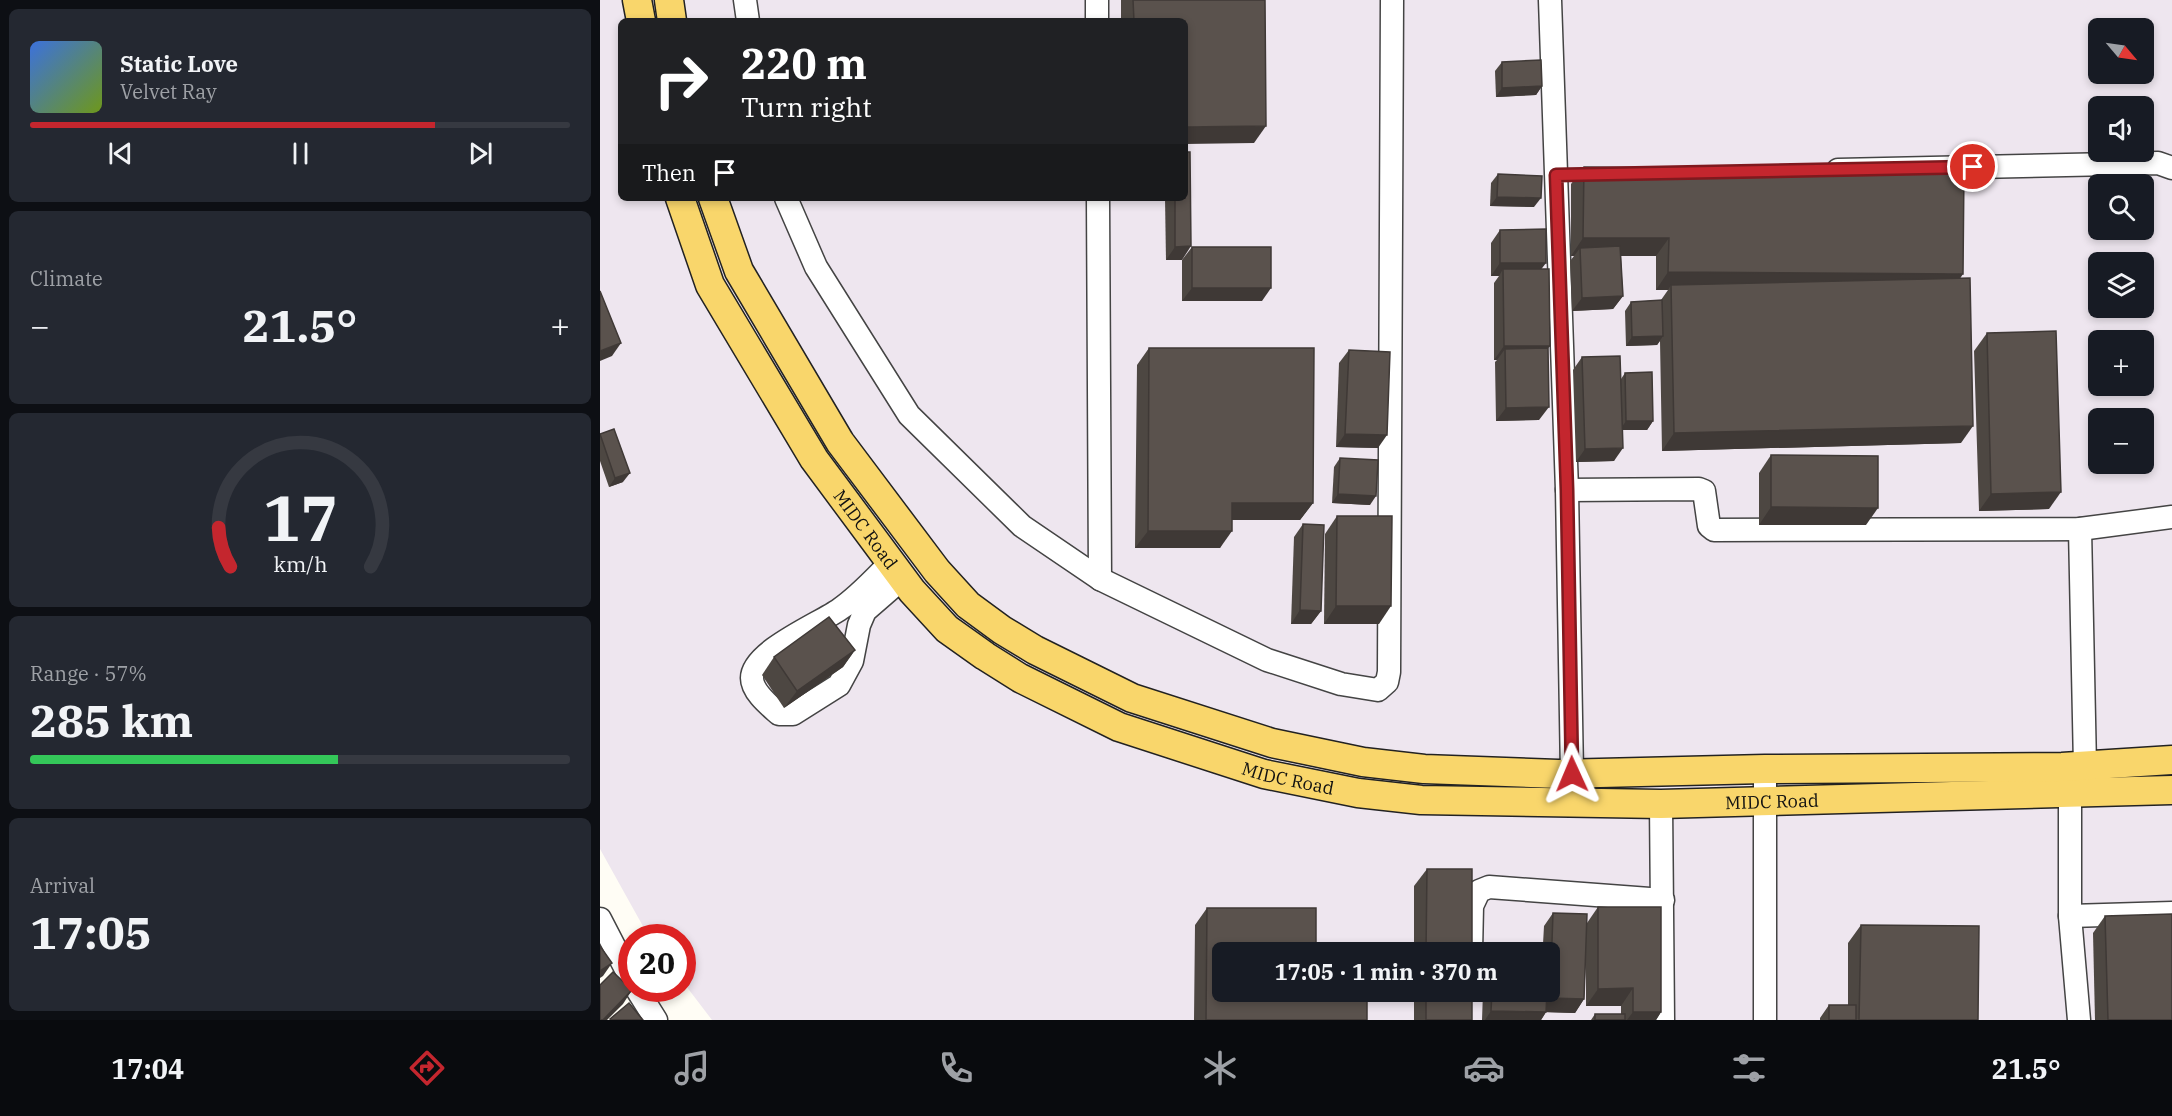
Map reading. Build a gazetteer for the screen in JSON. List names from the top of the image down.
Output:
{
  "streets": {
    "main road": ["MIDC Road"]
  },
  "north": "bottom right",
  "page": {
    "map_buttons": ["+", "−"],
    "turn": ["220 m", "Turn right"],
    "song": ["Static Love", "Velvet Ray"],
    "then": "Then",
    "tile": [
      "Climate",
      ["Range · 57%", "285 km"],
      ["Arrival", "17:05"]
    ],
    "heat": ["−", "21.5°", "+"],
    "limit": "20",
    "trip": "17:05 · 1 min · 370 m",
    "tabs": ["17:04", "21.5°"],
    "gauge": ["17", "km/h"]
  }
}
